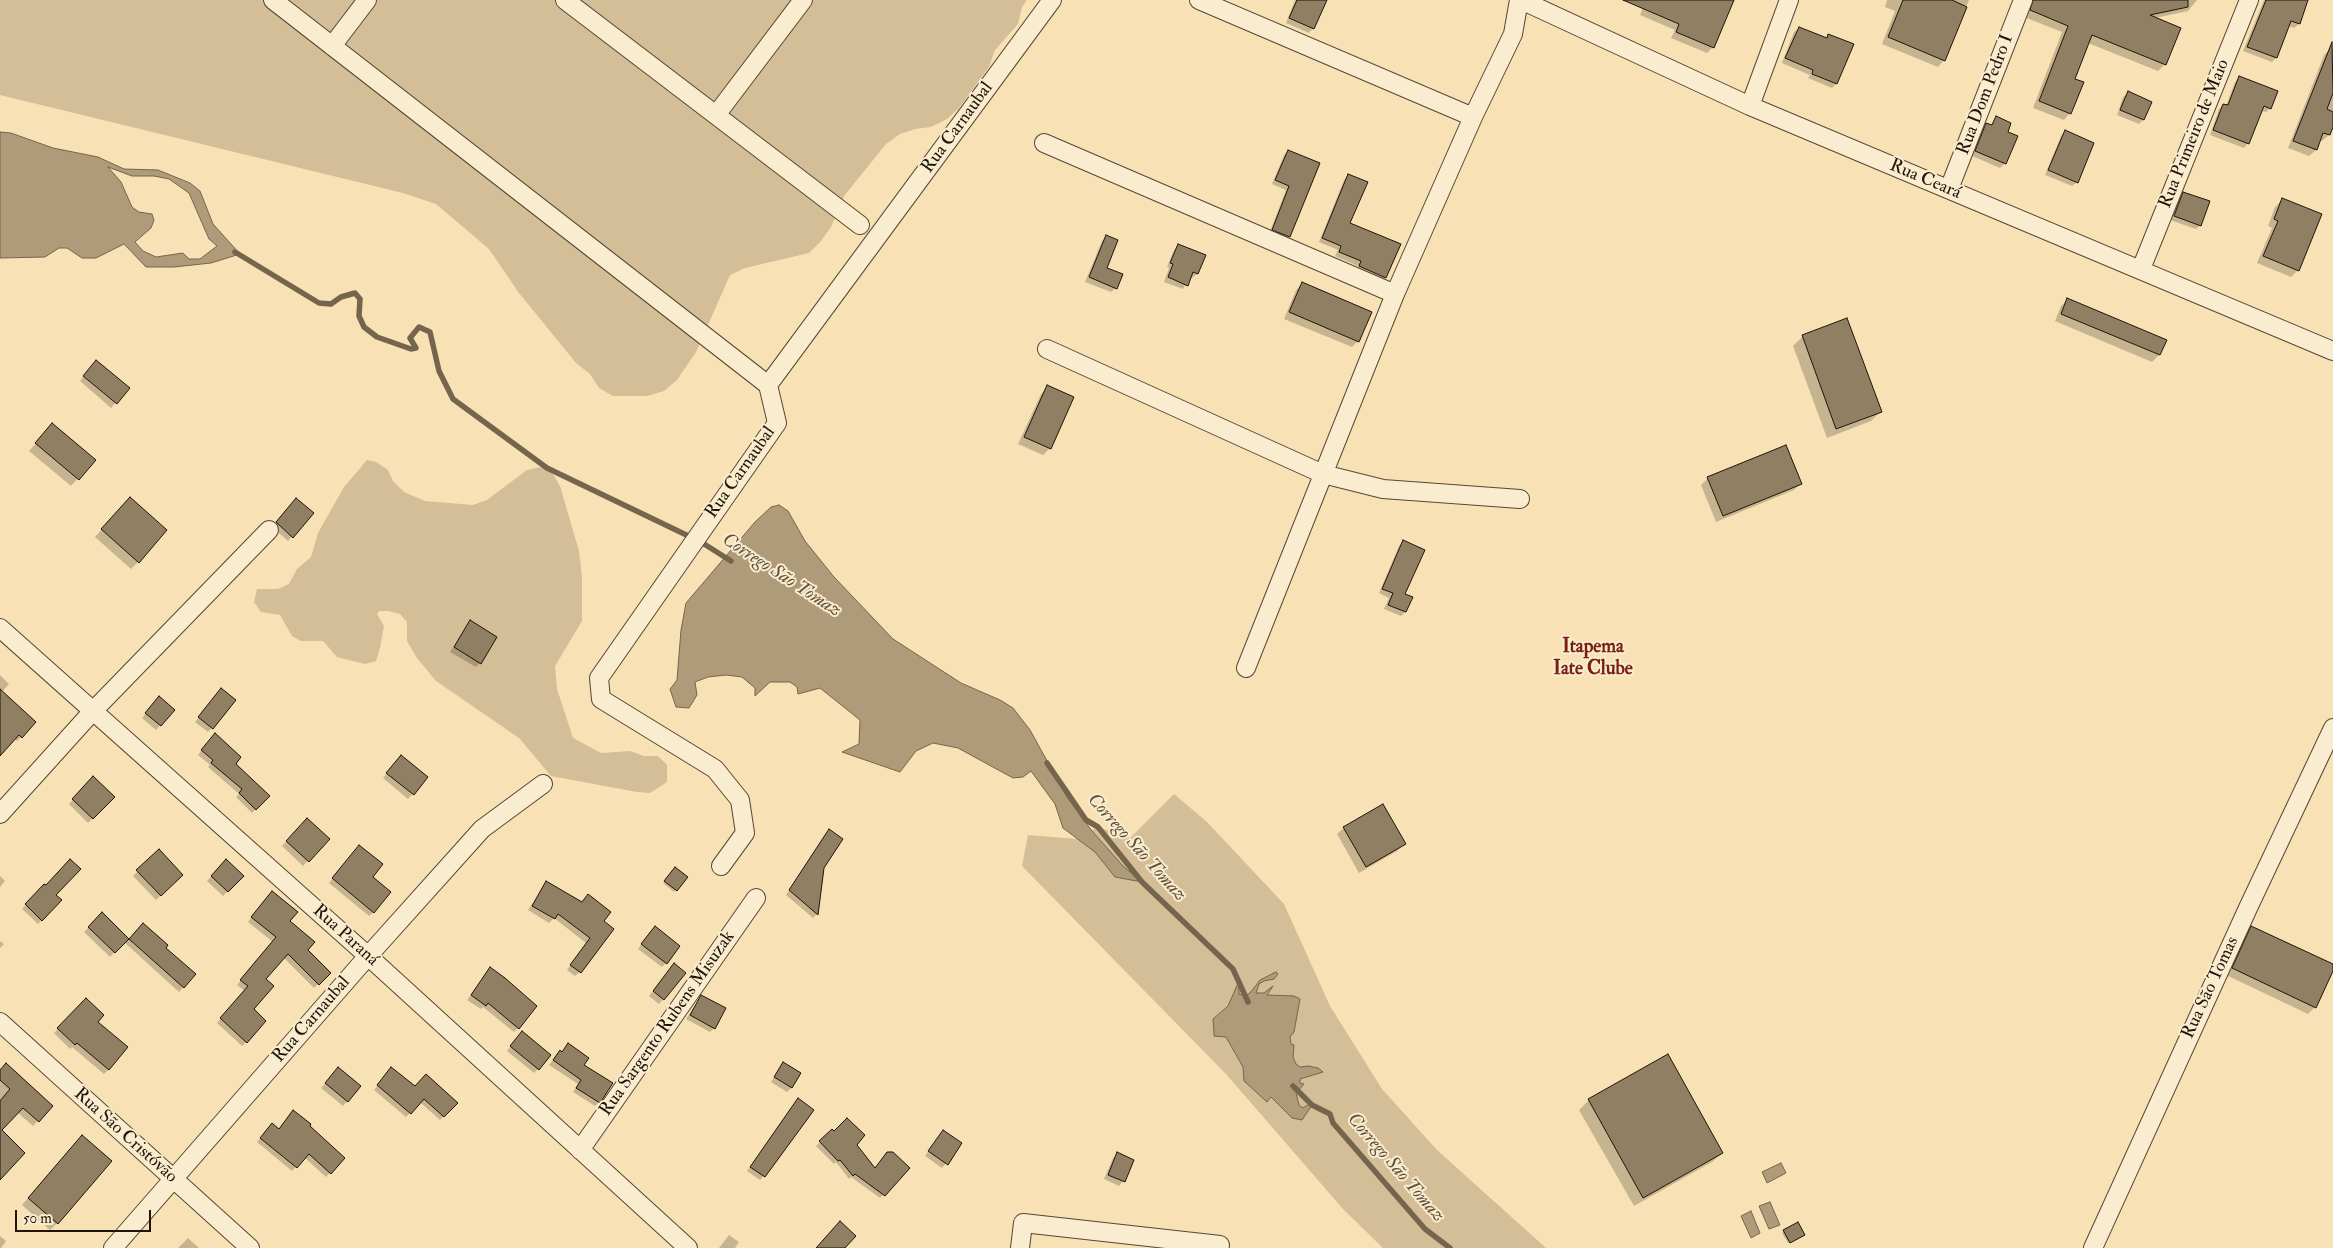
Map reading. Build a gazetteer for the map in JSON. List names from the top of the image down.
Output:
{
  "streets": {
    "street": [
      "Rua Dom Pedro I",
      "Rua Carnaubal",
      "Rua Primeiro de Maio",
      "Rua Ceará",
      "Rua Paraná",
      "Rua São Tomas",
      "Rua Sargento Rubens Misuzak",
      "Rua São Cristóvão"
    ]
  },
  "crossings": [
    ["Rua Dom Pedro I", "Rua Ceará"],
    ["Rua Carnaubal", "Rua Paraná"],
    ["Rua Carnaubal", "Rua São Cristóvão"],
    ["Rua Primeiro de Maio", "Rua Ceará"],
    ["Rua Paraná", "Rua Sargento Rubens Misuzak"]
  ],
  "districts": ["Itapema Iate Clube"],
  "water": ["Corrego São Tomaz"],
  "scale_bar": "50 m"
}
